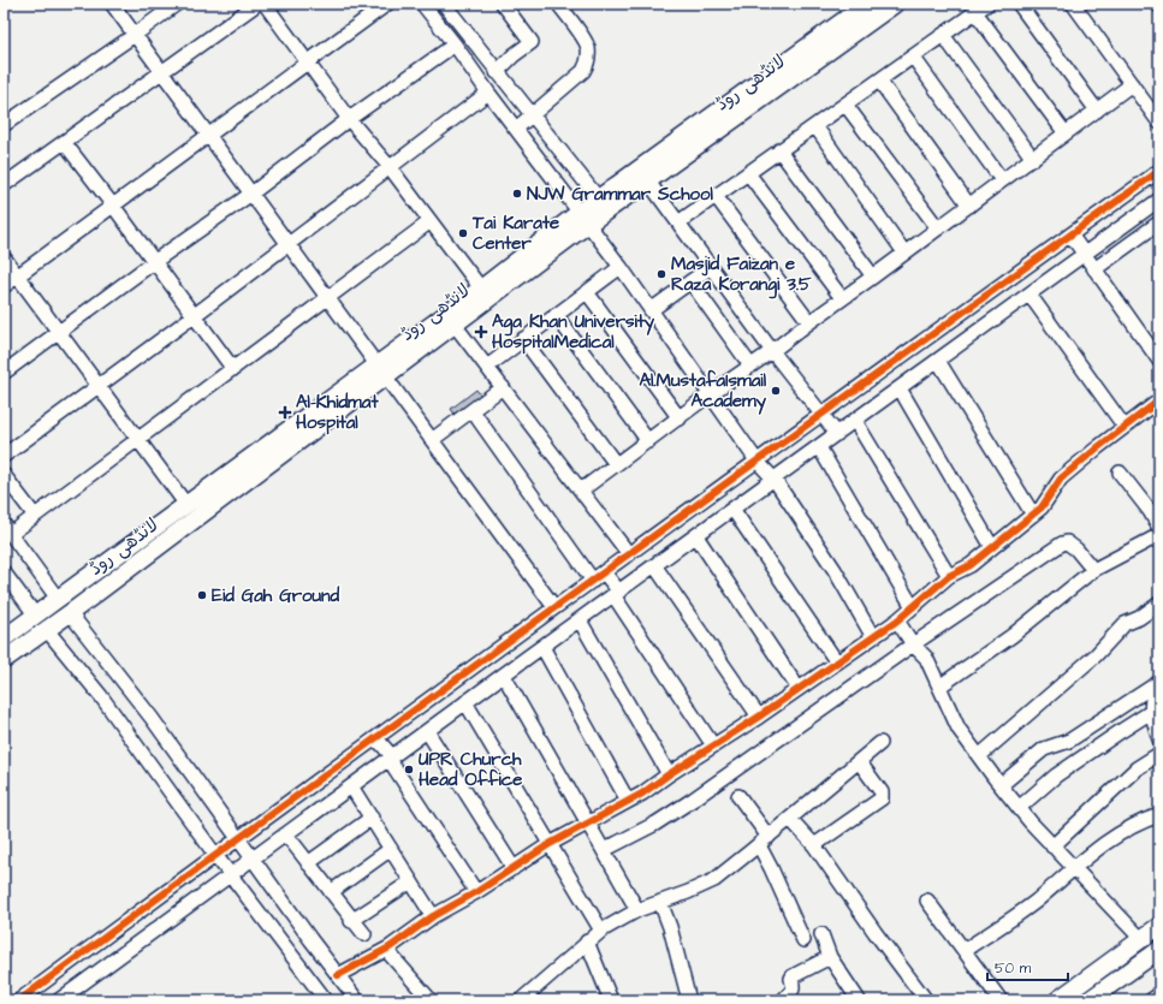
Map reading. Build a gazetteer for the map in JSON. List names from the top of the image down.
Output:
{
  "streets": {
    "main road": ["لانڈھی روڈ"]
  },
  "places": {
    "other": [
      "NJW Grammar School",
      "Tai Karate Center",
      "Masjid Faizan e Raza Korangi 3.5",
      "Al.MustafaIsmail Academy",
      "Eid Gah Ground",
      "UPR Church Head Office"
    ],
    "health": ["Aga Khan University HospitalMedical", "Al-Khidmat Hospital"]
  },
  "scale_bar": "50 m"
}
